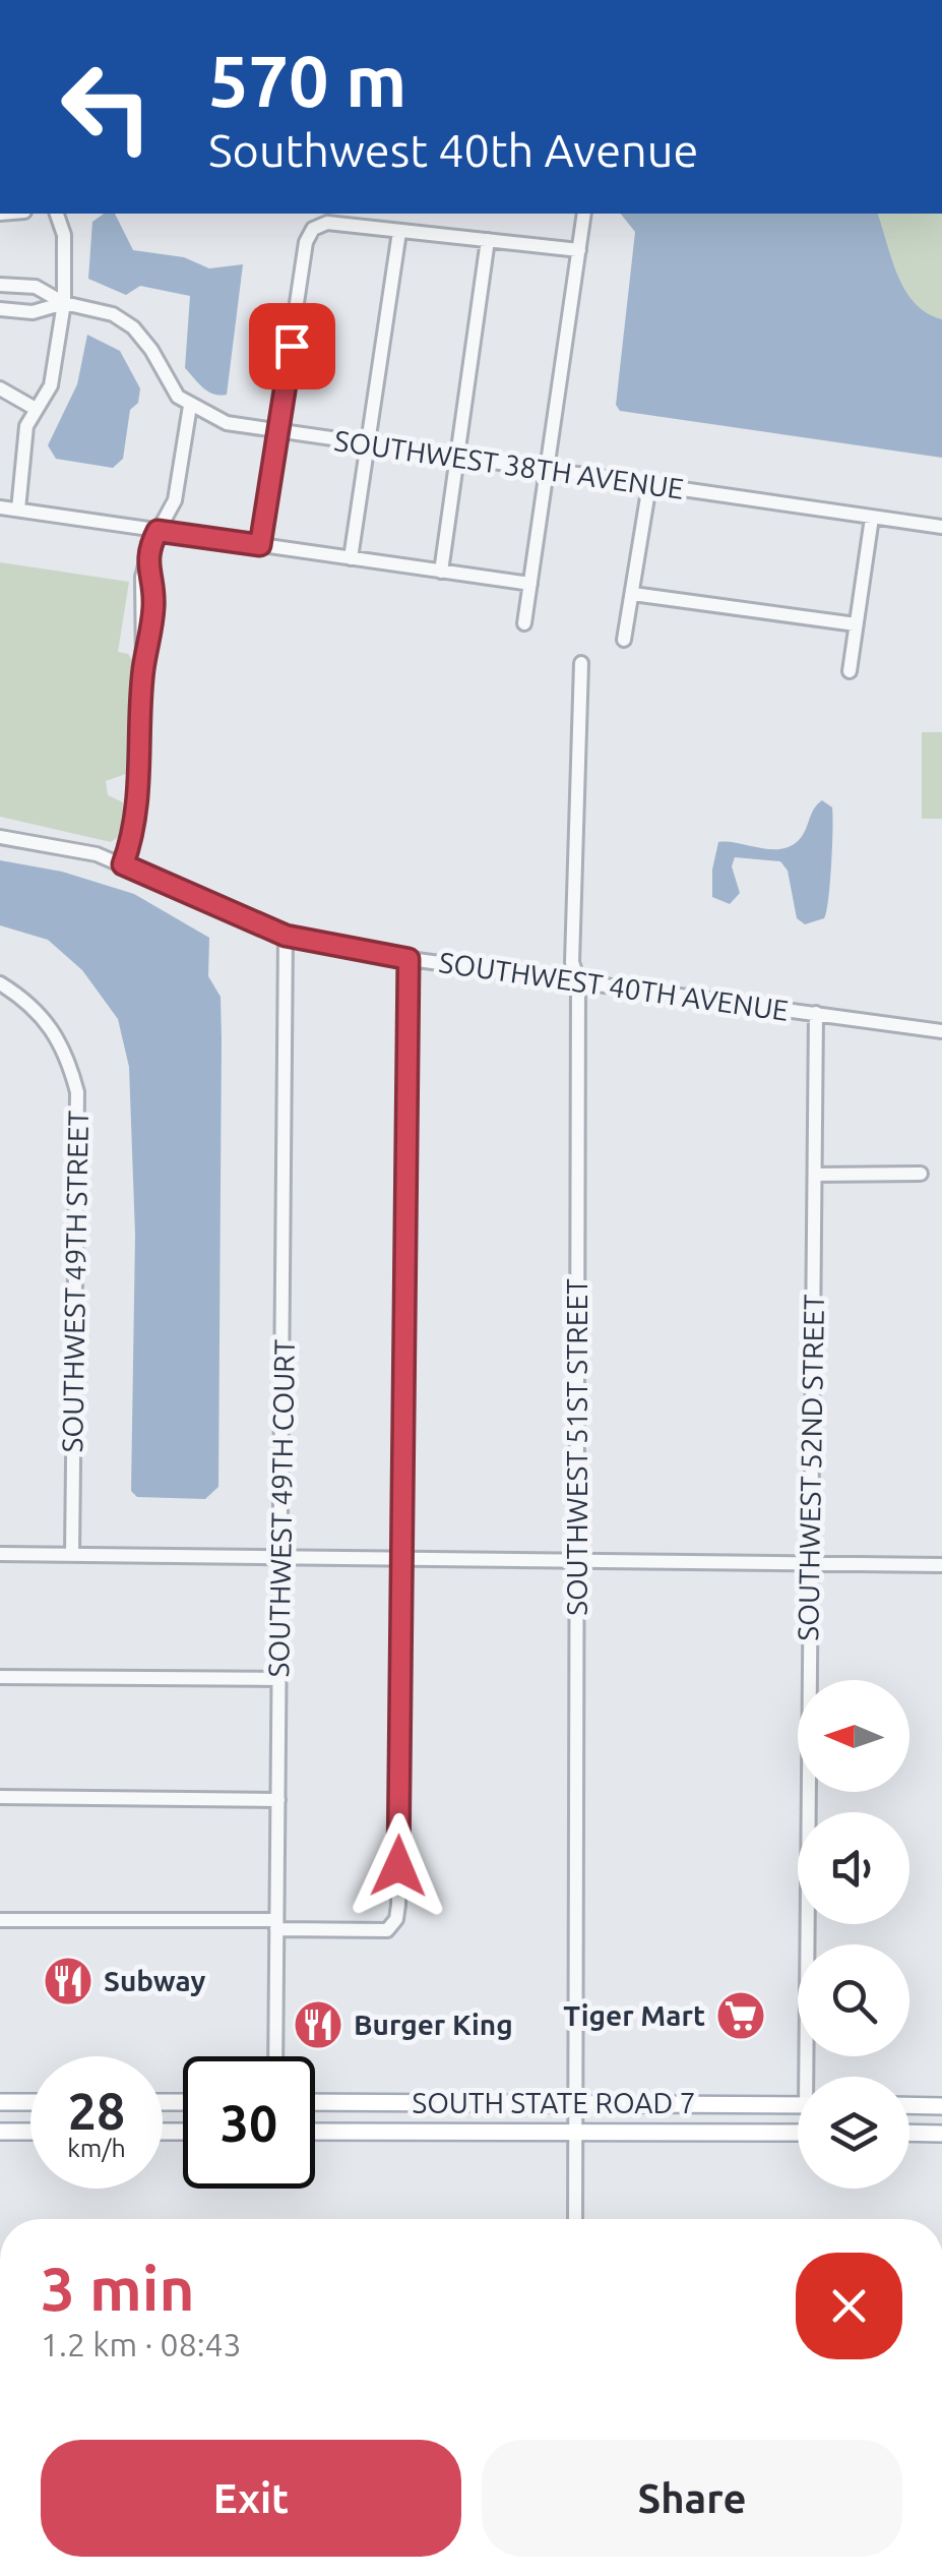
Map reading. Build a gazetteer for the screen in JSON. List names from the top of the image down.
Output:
{
  "streets": {
    "main road": ["SOUTH STATE ROAD 7"],
    "street": [
      "SOUTHWEST 38TH AVENUE",
      "SOUTHWEST 40TH AVENUE",
      "SOUTHWEST 49TH STREET",
      "SOUTHWEST 51ST STREET",
      "SOUTHWEST 52ND STREET",
      "SOUTHWEST 49TH COURT"
    ]
  },
  "crossings": [
    ["SOUTHWEST 40TH AVENUE", "SOUTHWEST 51ST STREET"],
    ["SOUTHWEST 40TH AVENUE", "SOUTHWEST 52ND STREET"],
    ["SOUTHWEST 40TH AVENUE", "SOUTHWEST 49TH COURT"],
    ["SOUTHWEST 51ST STREET", "SOUTH STATE ROAD 7"]
  ],
  "places": {
    "restaurant": ["Subway", "Burger King"],
    "supermarket": ["Tiger Mart"]
  },
  "north": "left",
  "page": {
    "turn": ["570 m", "Southwest 40th Avenue"],
    "speed": "28 km/h",
    "limit": "30",
    "heading": ["3 min", "1.2 km · 08:43"],
    "buttons": ["Exit", "Share"]
  }
}
